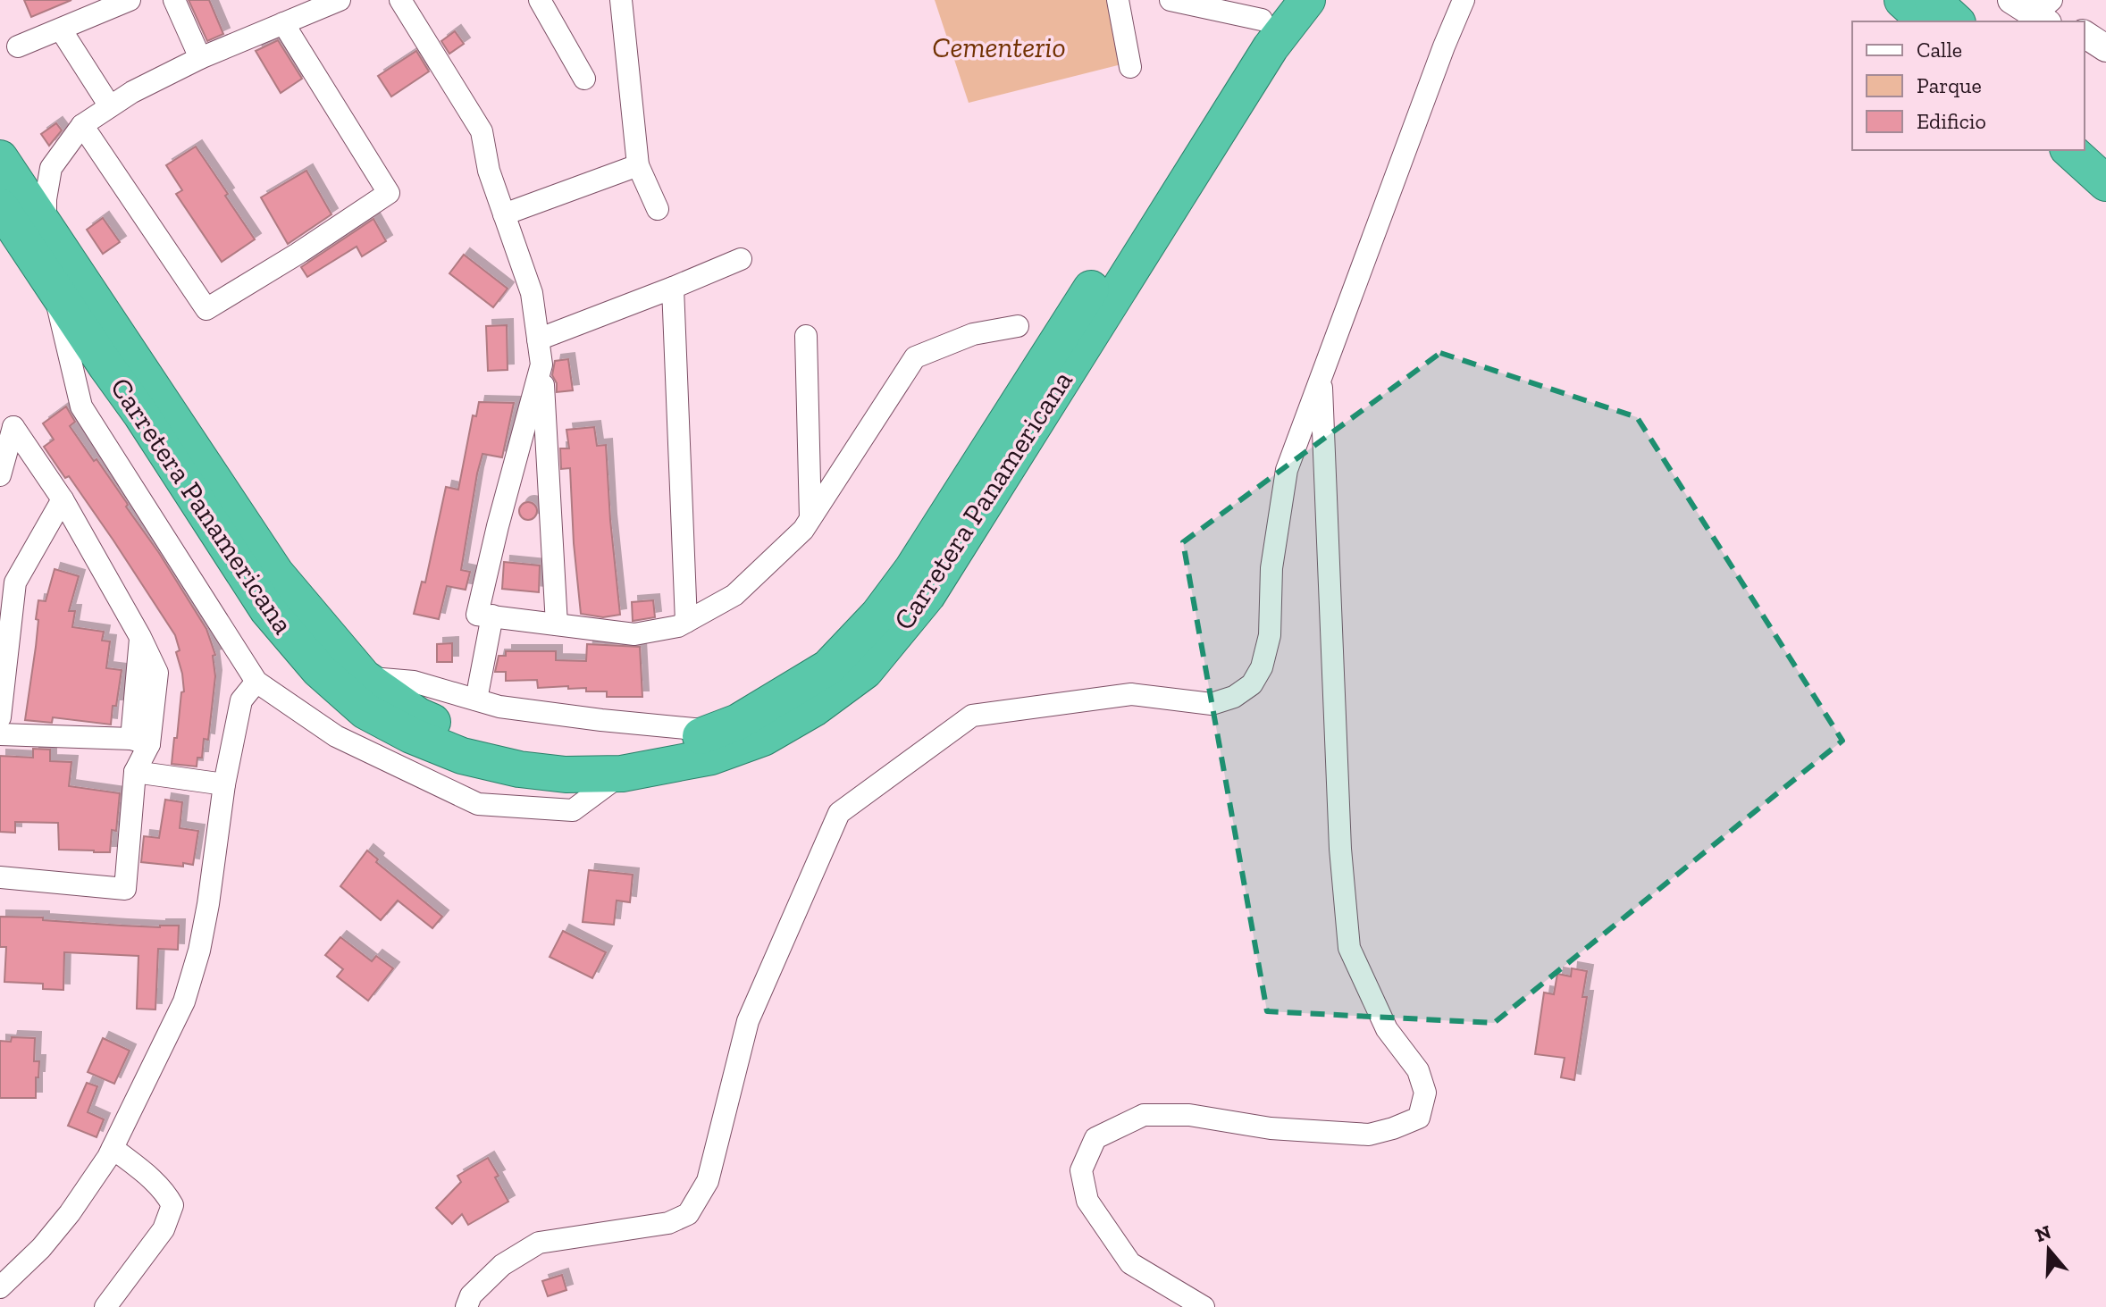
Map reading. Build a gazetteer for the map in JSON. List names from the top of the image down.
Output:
{
  "streets": {
    "highway": ["Carretera Panamericana"]
  },
  "parks": ["Cementerio"],
  "legend": ["Calle", "Parque", "Edificio"],
  "north": "top"
}
